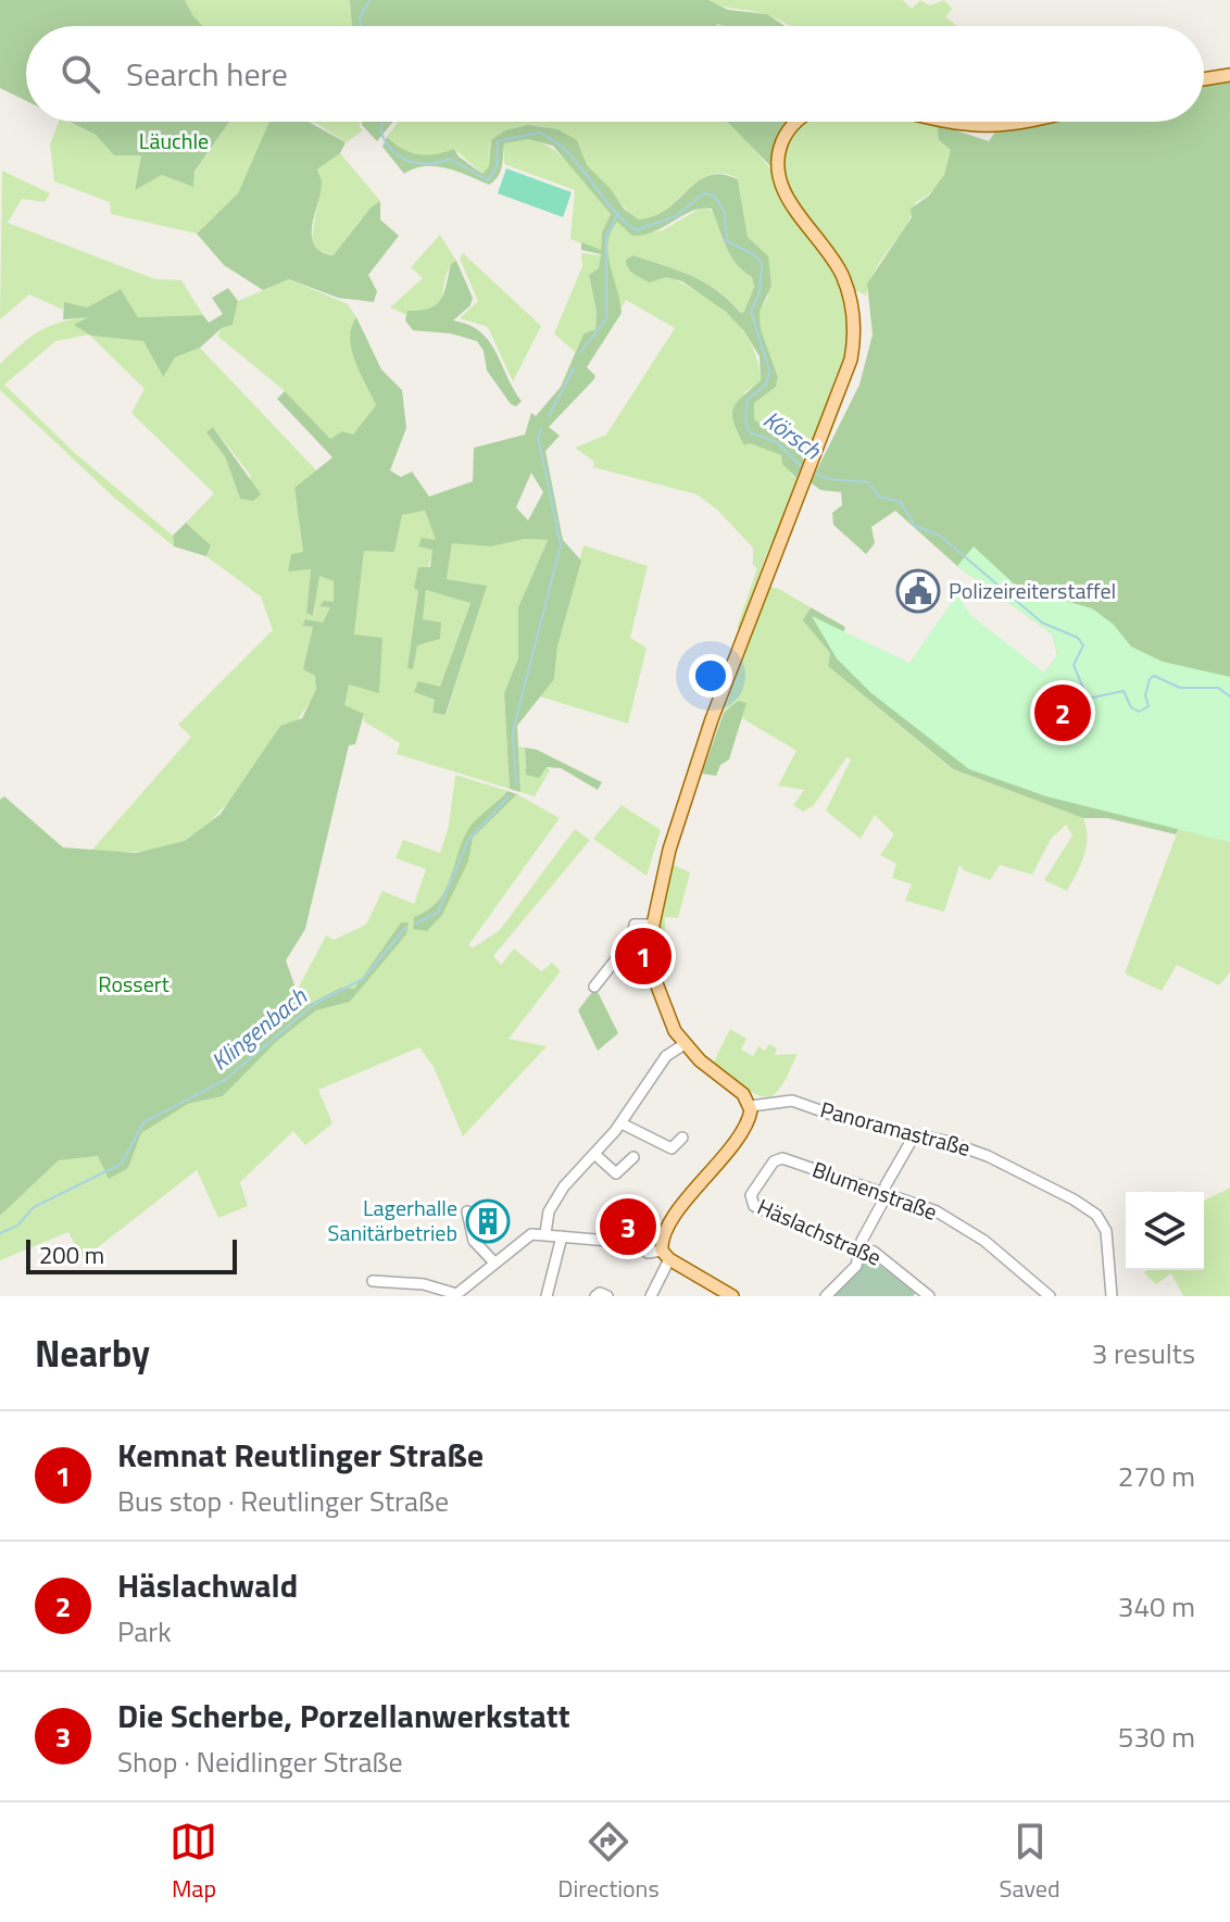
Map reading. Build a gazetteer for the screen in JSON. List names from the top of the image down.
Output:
{
  "streets": {
    "street": ["Panoramastraße", "Blumenstraße", "Häslachstraße"]
  },
  "crossings": [
    ["Blumenstraße", "Häslachstraße"]
  ],
  "water": ["Körsch", "Klingenbach"],
  "parks": ["Läuchle", "Rossert"],
  "places": {
    "public building": ["Polizeireiterstaffel"],
    "building": ["Lagerhalle Sanitärbetrieb"]
  },
  "scale_bar": "200 m",
  "page": {
    "search": "Search here",
    "pins": ["2", "1", "3"],
    "scale": "200 m",
    "heading": ["Nearby", "3 results"],
    "list": [
      {
        "mark": "1",
        "name": "Kemnat Reutlinger Straße",
        "note": "Bus stop · Reutlinger Straße",
        "value": "270 m"
      },
      {
        "mark": "2",
        "name": "Häslachwald",
        "note": "Park",
        "value": "340 m"
      },
      {
        "mark": "3",
        "name": "Die Scherbe, Porzellanwerkstatt",
        "note": "Shop · Neidlinger Straße",
        "value": "530 m"
      }
    ],
    "nav": ["Map", "Directions", "Saved"]
  }
}
